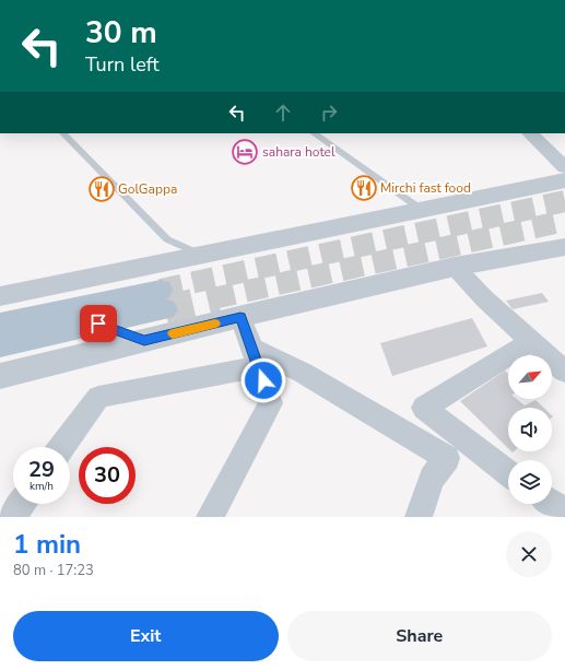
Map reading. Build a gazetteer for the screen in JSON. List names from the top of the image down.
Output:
{
  "places": {
    "hotel": ["sahara hotel"],
    "restaurant": ["Mirchi fast food", "GolGappa"]
  },
  "north": "top right",
  "page": {
    "turn": ["30 m", "Turn left"],
    "speed": "29 km/h",
    "limit": "30",
    "heading": ["1 min", "80 m · 17:23"],
    "buttons": ["Exit", "Share"]
  }
}
